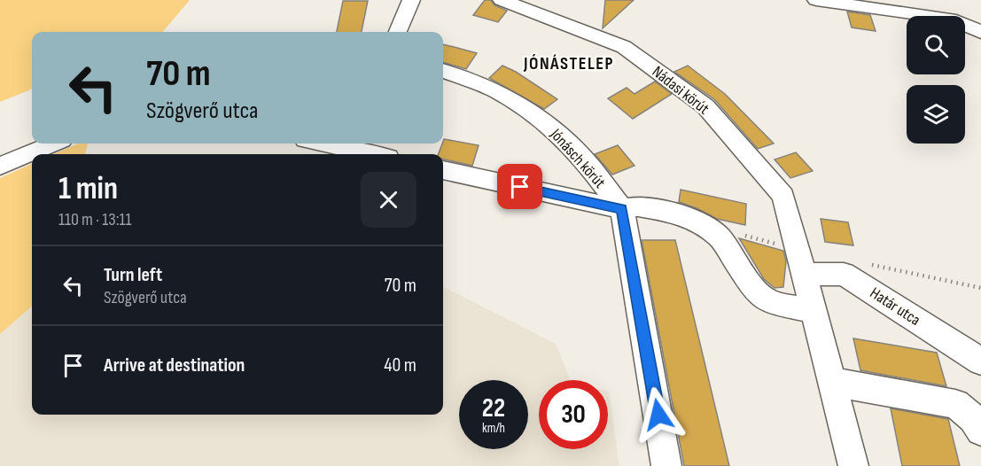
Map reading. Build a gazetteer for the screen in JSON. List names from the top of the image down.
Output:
{
  "streets": {
    "street": ["Nádasi körút", "Jónásch körút", "Határ utca"]
  },
  "crossings": [
    ["Nádasi körút", "Határ utca"]
  ],
  "districts": ["JÓNÁSTELEP"],
  "page": {
    "turn": ["70 m", "Szögverő utca"],
    "heading": ["1 min", "110 m · 13:11"],
    "list": [
      {
        "name": "Turn left",
        "note": "Szögverő utca",
        "value": "70 m"
      },
      {
        "name": "Arrive at destination",
        "value": "40 m"
      }
    ],
    "speed": "22 km/h",
    "limit": "30"
  }
}
